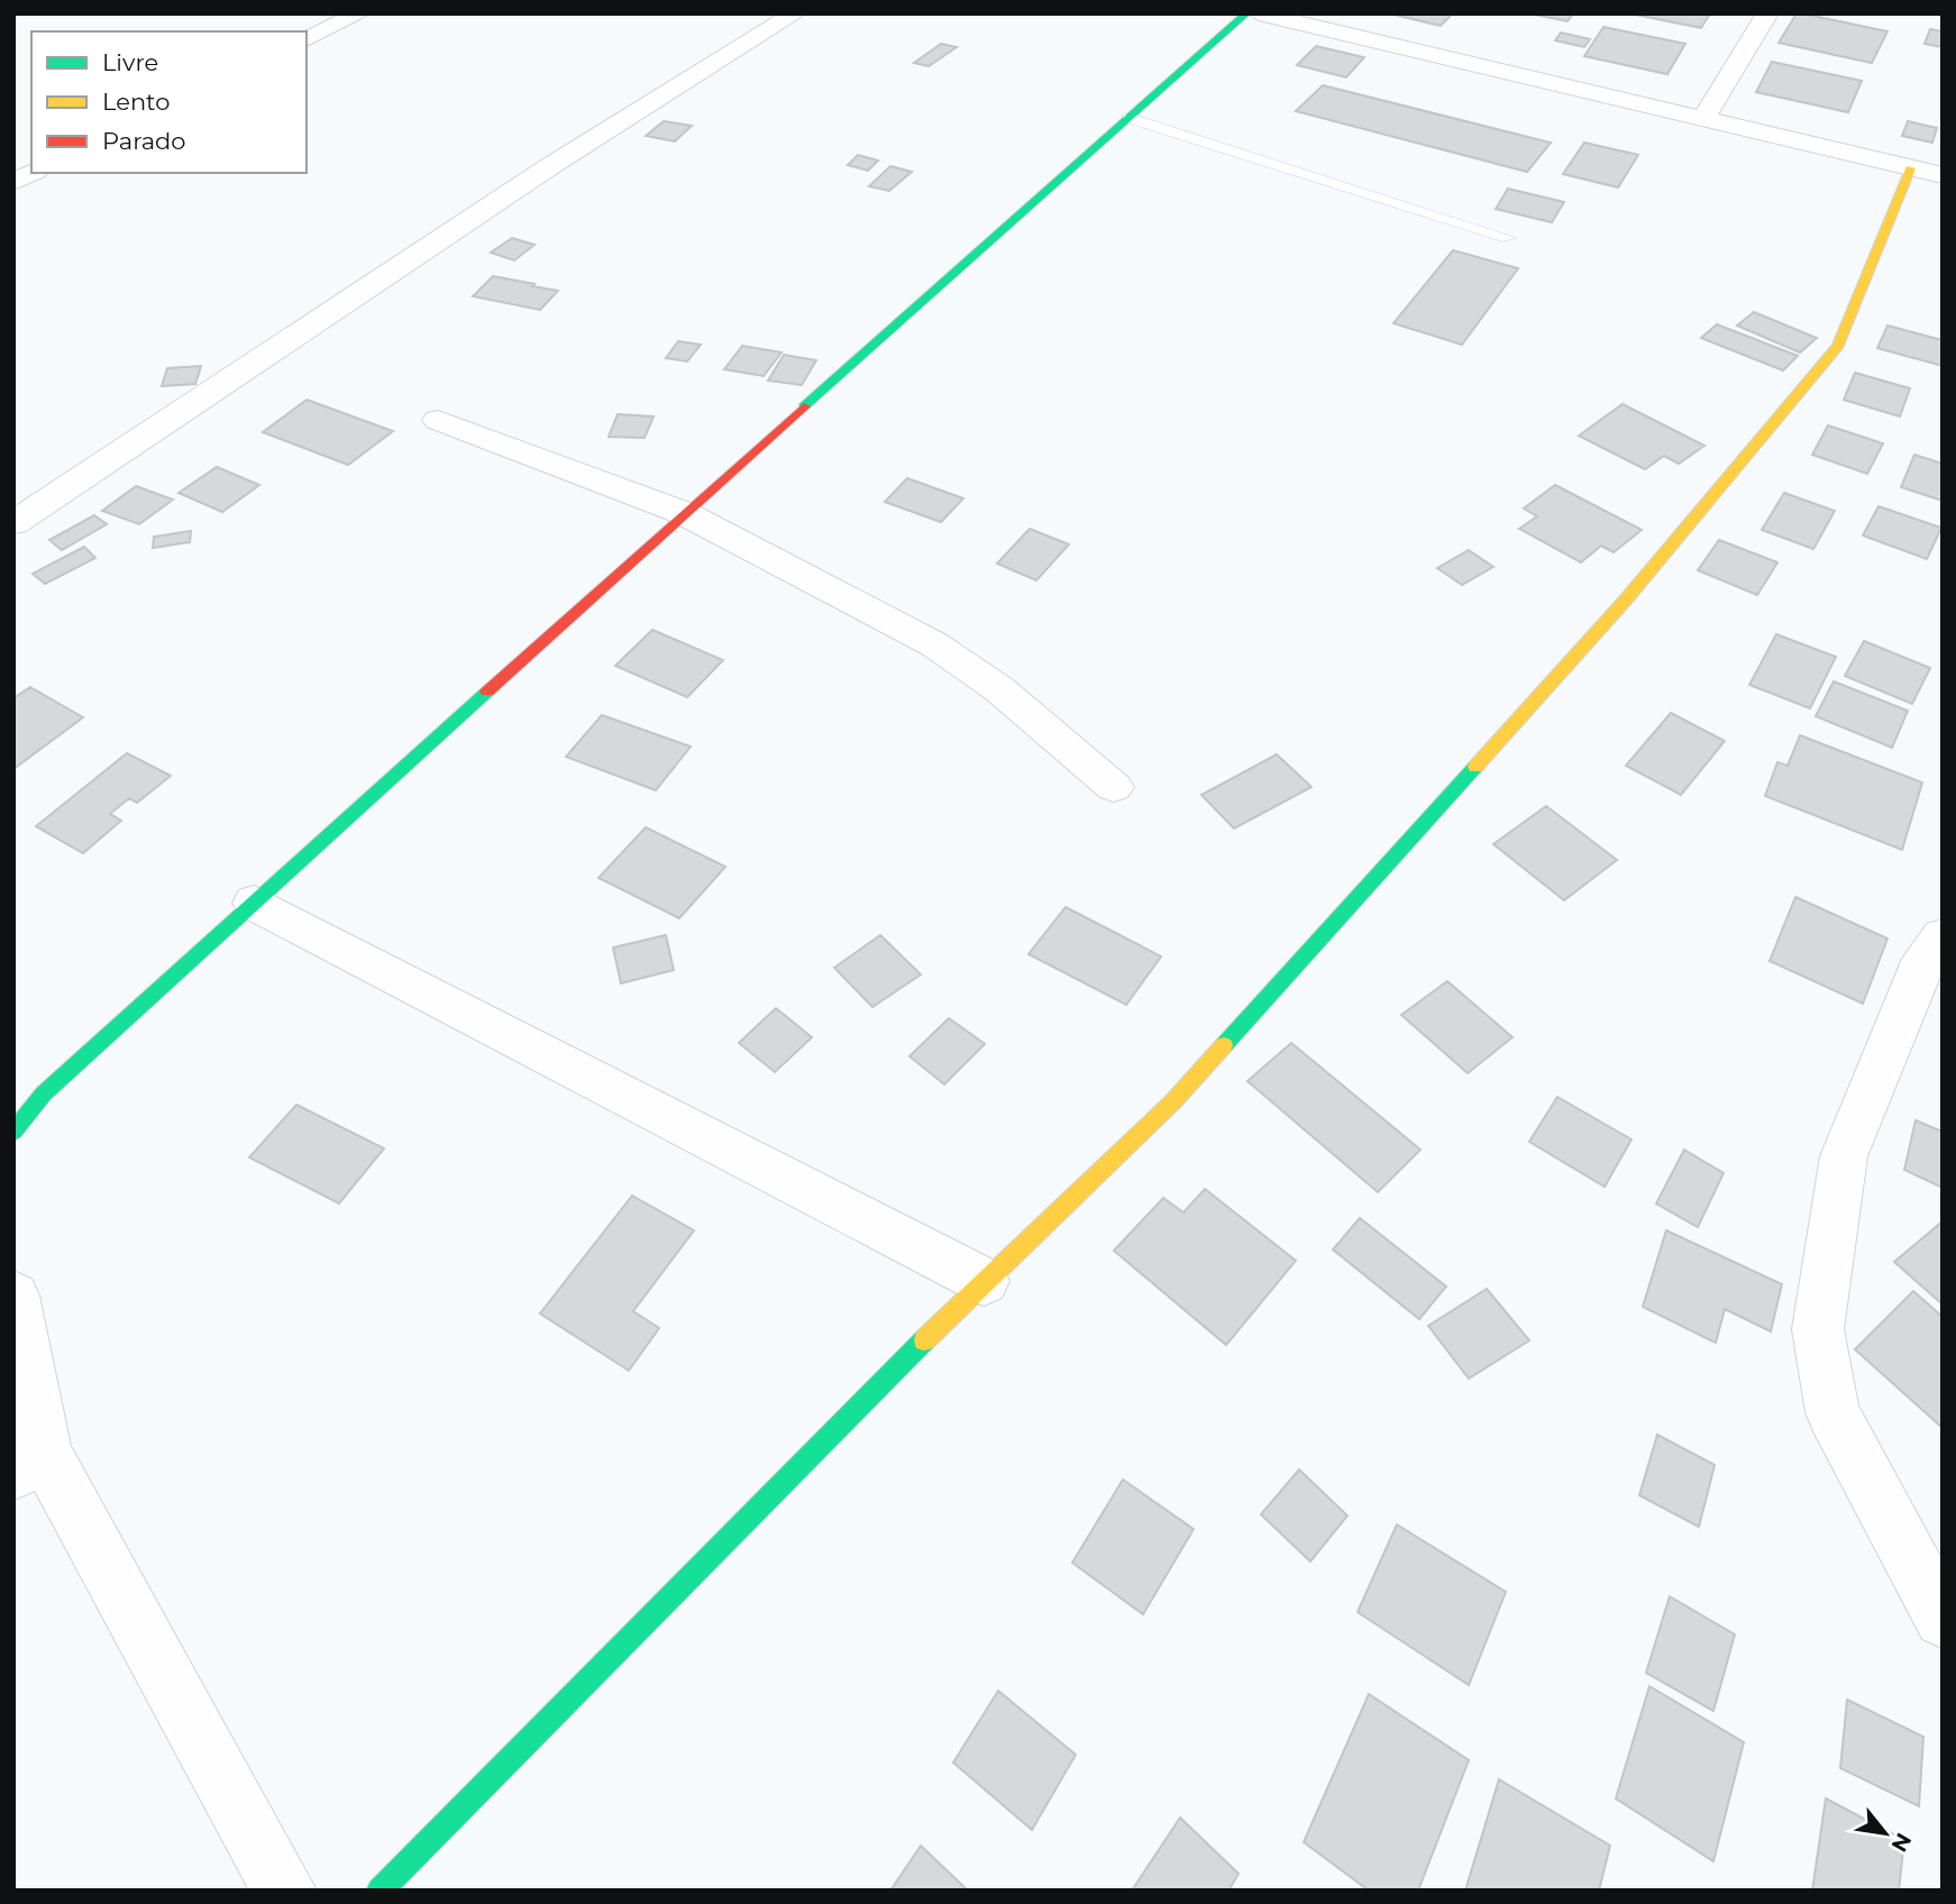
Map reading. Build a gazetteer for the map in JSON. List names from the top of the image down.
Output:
{
  "legend": ["Livre", "Lento", "Parado"],
  "north": "bottom right"
}
